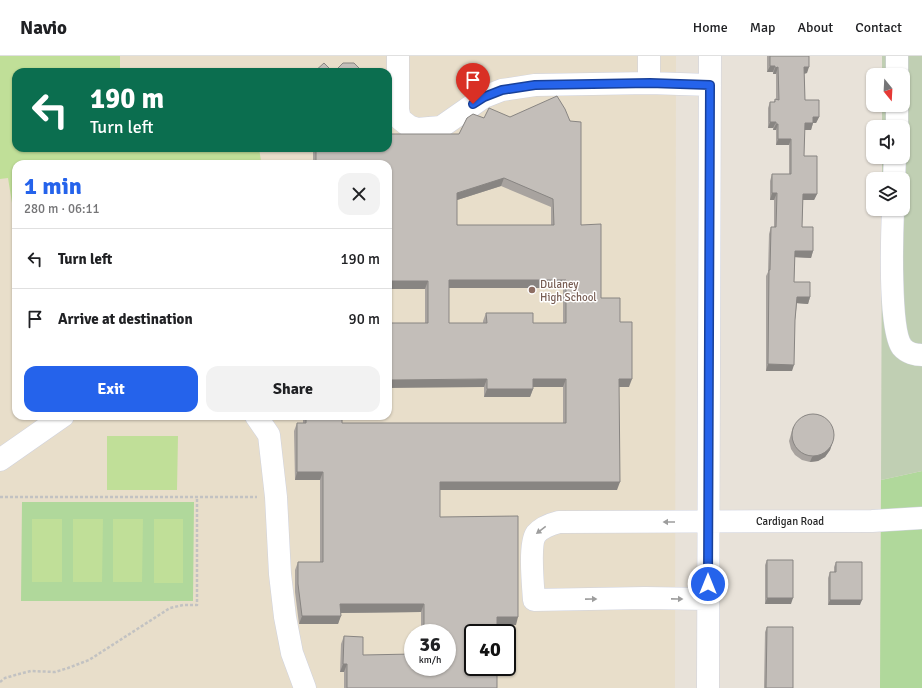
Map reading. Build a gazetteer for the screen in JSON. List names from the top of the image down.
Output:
{
  "streets": {
    "street": ["Cardigan Road"]
  },
  "places": ["Dulaney High School"],
  "north": "bottom",
  "page": {
    "header": "Navio",
    "nav": [
      "Home",
      "Map",
      "About",
      "Contact"
    ],
    "turn": ["190 m", "Turn left"],
    "heading": ["1 min", "280 m · 06:11"],
    "list": [
      {
        "name": "Turn left",
        "value": "190 m"
      },
      {
        "name": "Arrive at destination",
        "value": "90 m"
      }
    ],
    "buttons": ["Exit", "Share"],
    "speed": "36 km/h",
    "limit": "40"
  }
}
